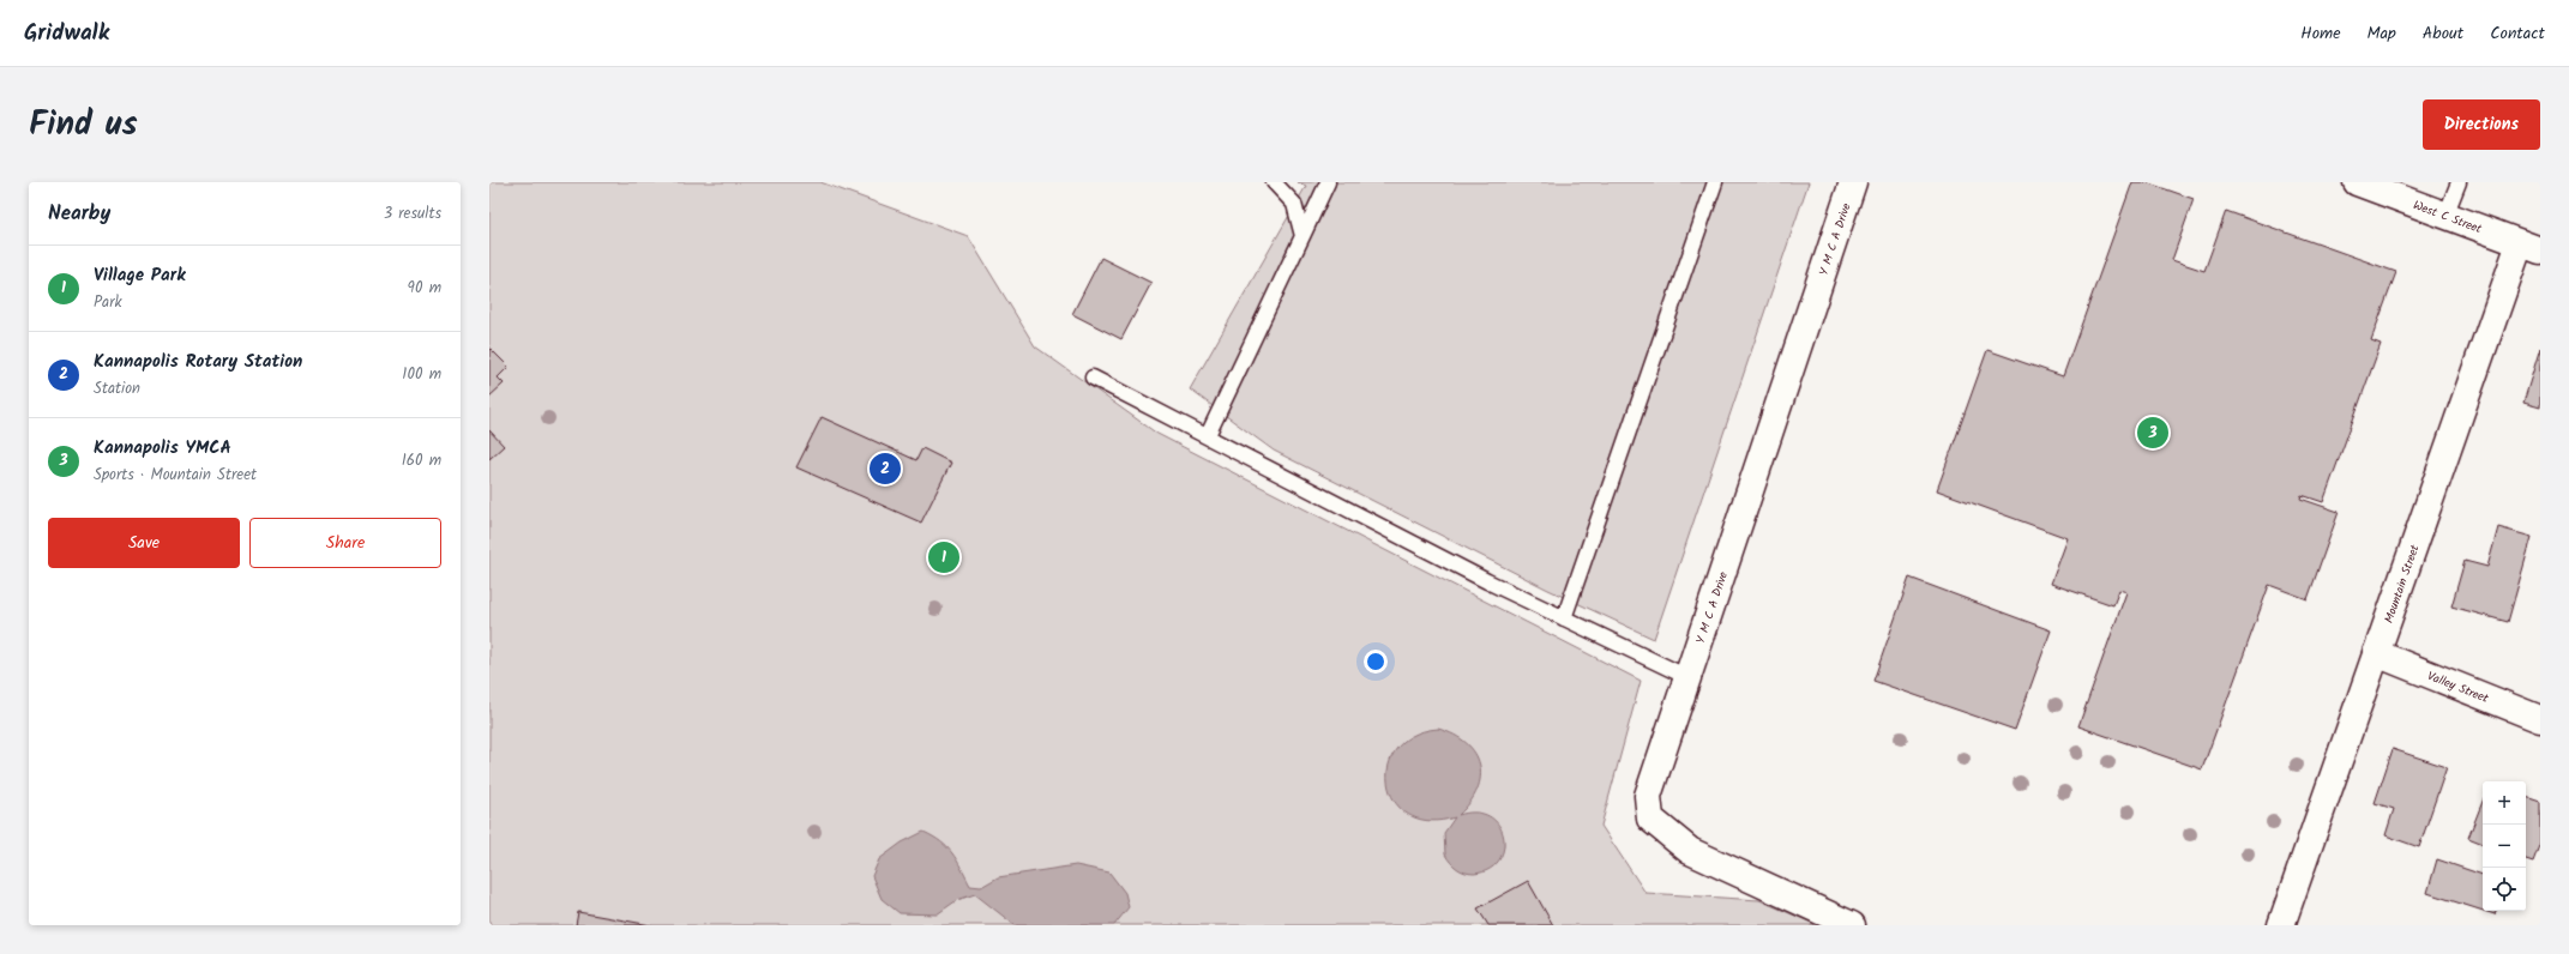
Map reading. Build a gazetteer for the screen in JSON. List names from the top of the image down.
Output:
{
  "streets": {
    "street": [
      "West C Street",
      "Y M C A Drive",
      "Mountain Street",
      "Valley Street"
    ]
  },
  "crossings": [
    ["West C Street", "Mountain Street"],
    ["Mountain Street", "Valley Street"]
  ],
  "page": {
    "header": "Gridwalk",
    "nav": [
      "Home",
      "Map",
      "About",
      "Contact"
    ],
    "title": "Find us",
    "buttons": [
      "Directions",
      ["Save", "Share"]
    ],
    "heading": ["Nearby", "3 results"],
    "list": [
      {
        "mark": "1",
        "name": "Village Park",
        "note": "Park",
        "value": "90 m"
      },
      {
        "mark": "2",
        "name": "Kannapolis Rotary Station",
        "note": "Station",
        "value": "100 m"
      },
      {
        "mark": "3",
        "name": "Kannapolis YMCA",
        "note": "Sports · Mountain Street",
        "value": "160 m"
      }
    ],
    "pins": ["3", "2", "1"],
    "map_buttons": ["+", "−"]
  }
}
